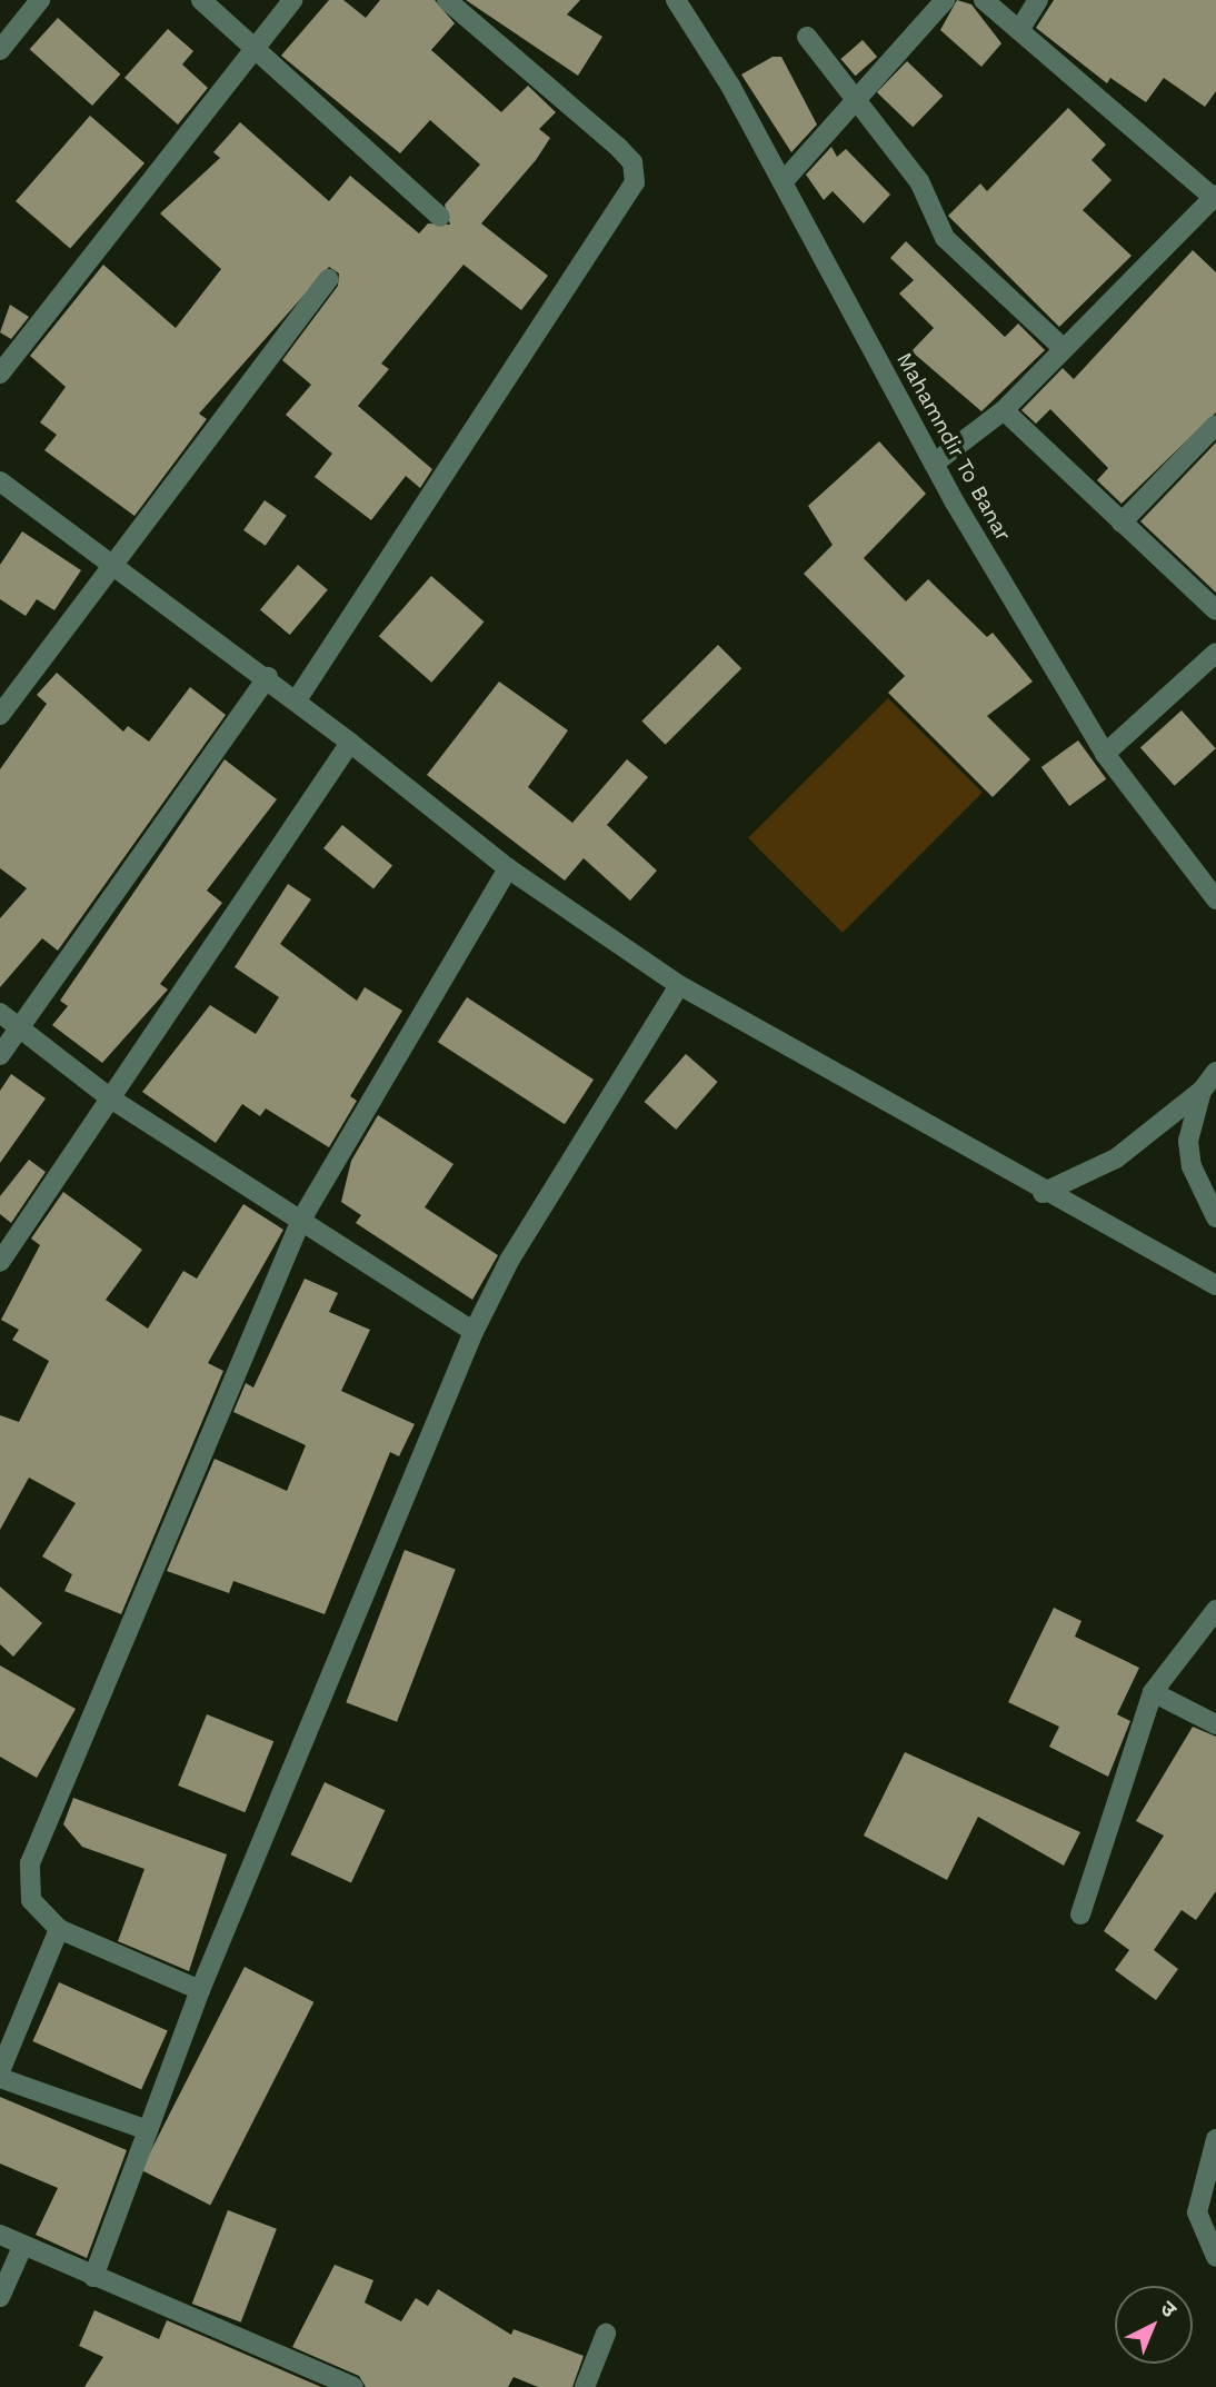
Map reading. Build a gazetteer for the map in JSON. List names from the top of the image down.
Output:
{
  "streets": {
    "street": ["Mahamndir To Banar"]
  },
  "north": "top right"
}
